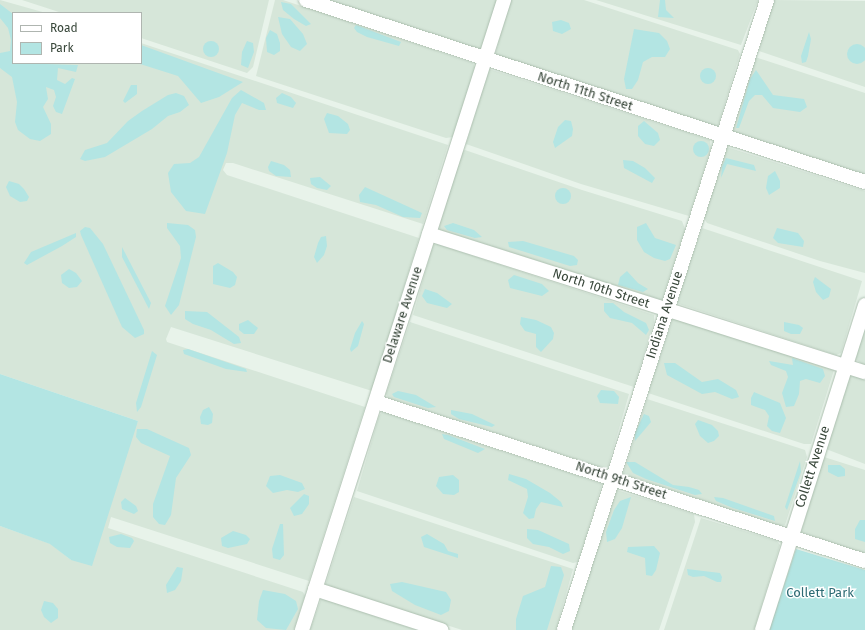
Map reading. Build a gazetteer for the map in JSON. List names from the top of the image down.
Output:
{
  "streets": {
    "street": [
      "North 11th Street",
      "North 10th Street",
      "Delaware Avenue",
      "Indiana Avenue",
      "Collett Avenue",
      "North 9th Street"
    ]
  },
  "crossings": [
    ["North 11th Street", "Delaware Avenue"],
    ["North 11th Street", "Indiana Avenue"],
    ["North 10th Street", "Delaware Avenue"],
    ["North 10th Street", "Indiana Avenue"],
    ["North 10th Street", "Collett Avenue"],
    ["Delaware Avenue", "North 9th Street"],
    ["Indiana Avenue", "North 9th Street"],
    ["Collett Avenue", "North 9th Street"]
  ],
  "parks": ["Collett Park"],
  "legend": ["Road", "Park"]
}
